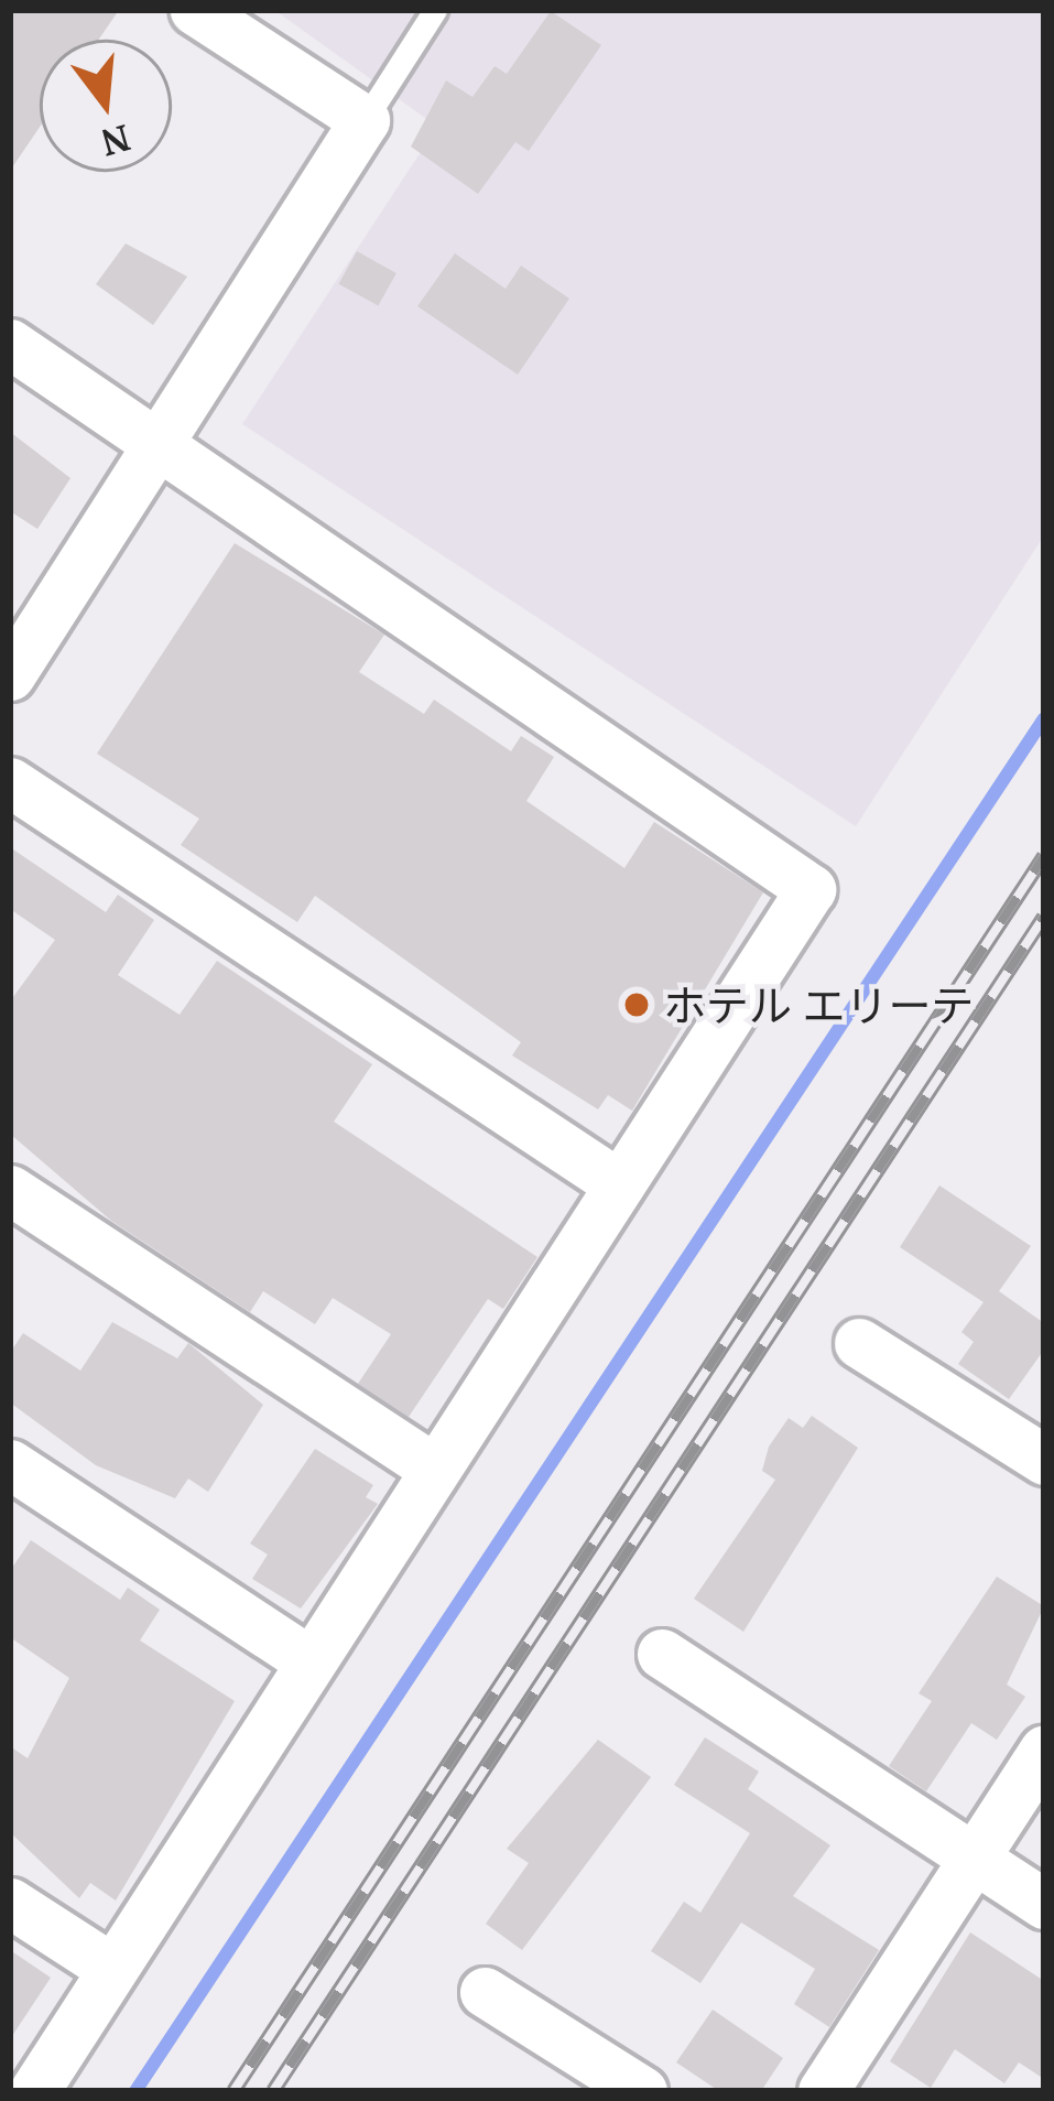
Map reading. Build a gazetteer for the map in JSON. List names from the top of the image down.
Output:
{
  "places": ["ホテル エリーテ"],
  "north": "bottom"
}
